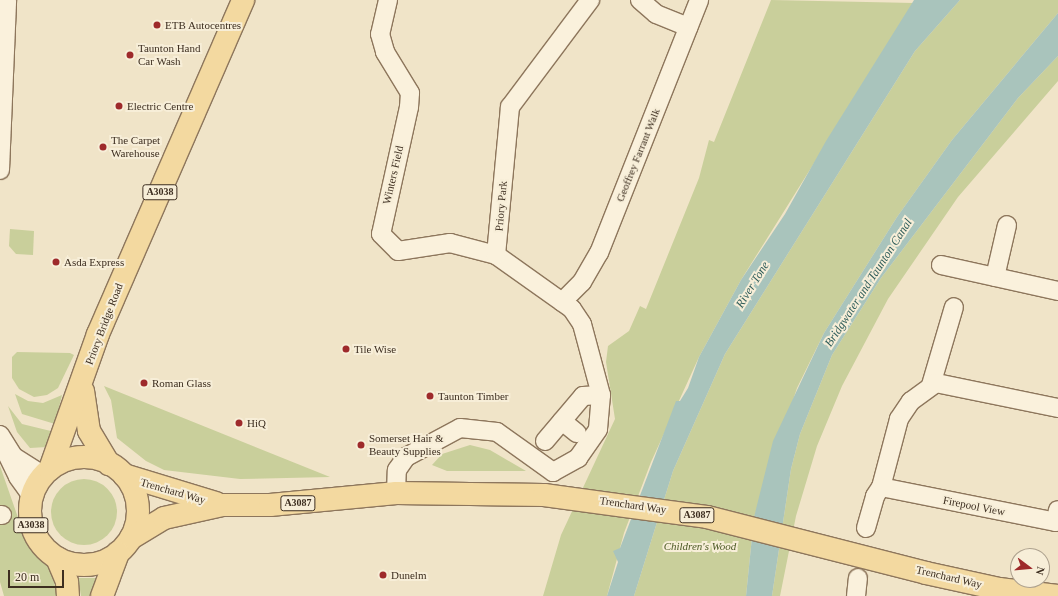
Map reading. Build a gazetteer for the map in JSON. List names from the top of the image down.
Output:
{
  "streets": {
    "main road": [
      "A3038",
      "Priory Bridge Road",
      "Trenchard Way",
      "A3087"
    ],
    "street": [
      "Geoffrey Farrant Walk",
      "Winters Field",
      "Priory Park",
      "Firepool View"
    ]
  },
  "crossings": [
    ["Winters Field", "Priory Park"],
    ["A3038", "Priory Bridge Road"],
    ["A3038", "Trenchard Way"],
    ["Priory Bridge Road", "Trenchard Way"]
  ],
  "water": ["Bridgwater and Taunton Canal", "River Tone"],
  "parks": ["Children's Wood"],
  "places": [
    "ETB Autocentres",
    "Taunton Hand Car Wash",
    "Electric Centre",
    "The Carpet Warehouse",
    "Asda Express",
    "Tile Wise",
    "Roman Glass",
    "Taunton Timber",
    "HiQ",
    "Somerset Hair & Beauty Supplies",
    "Dunelm"
  ],
  "scale_bar": "20 m",
  "north": "right"
}
